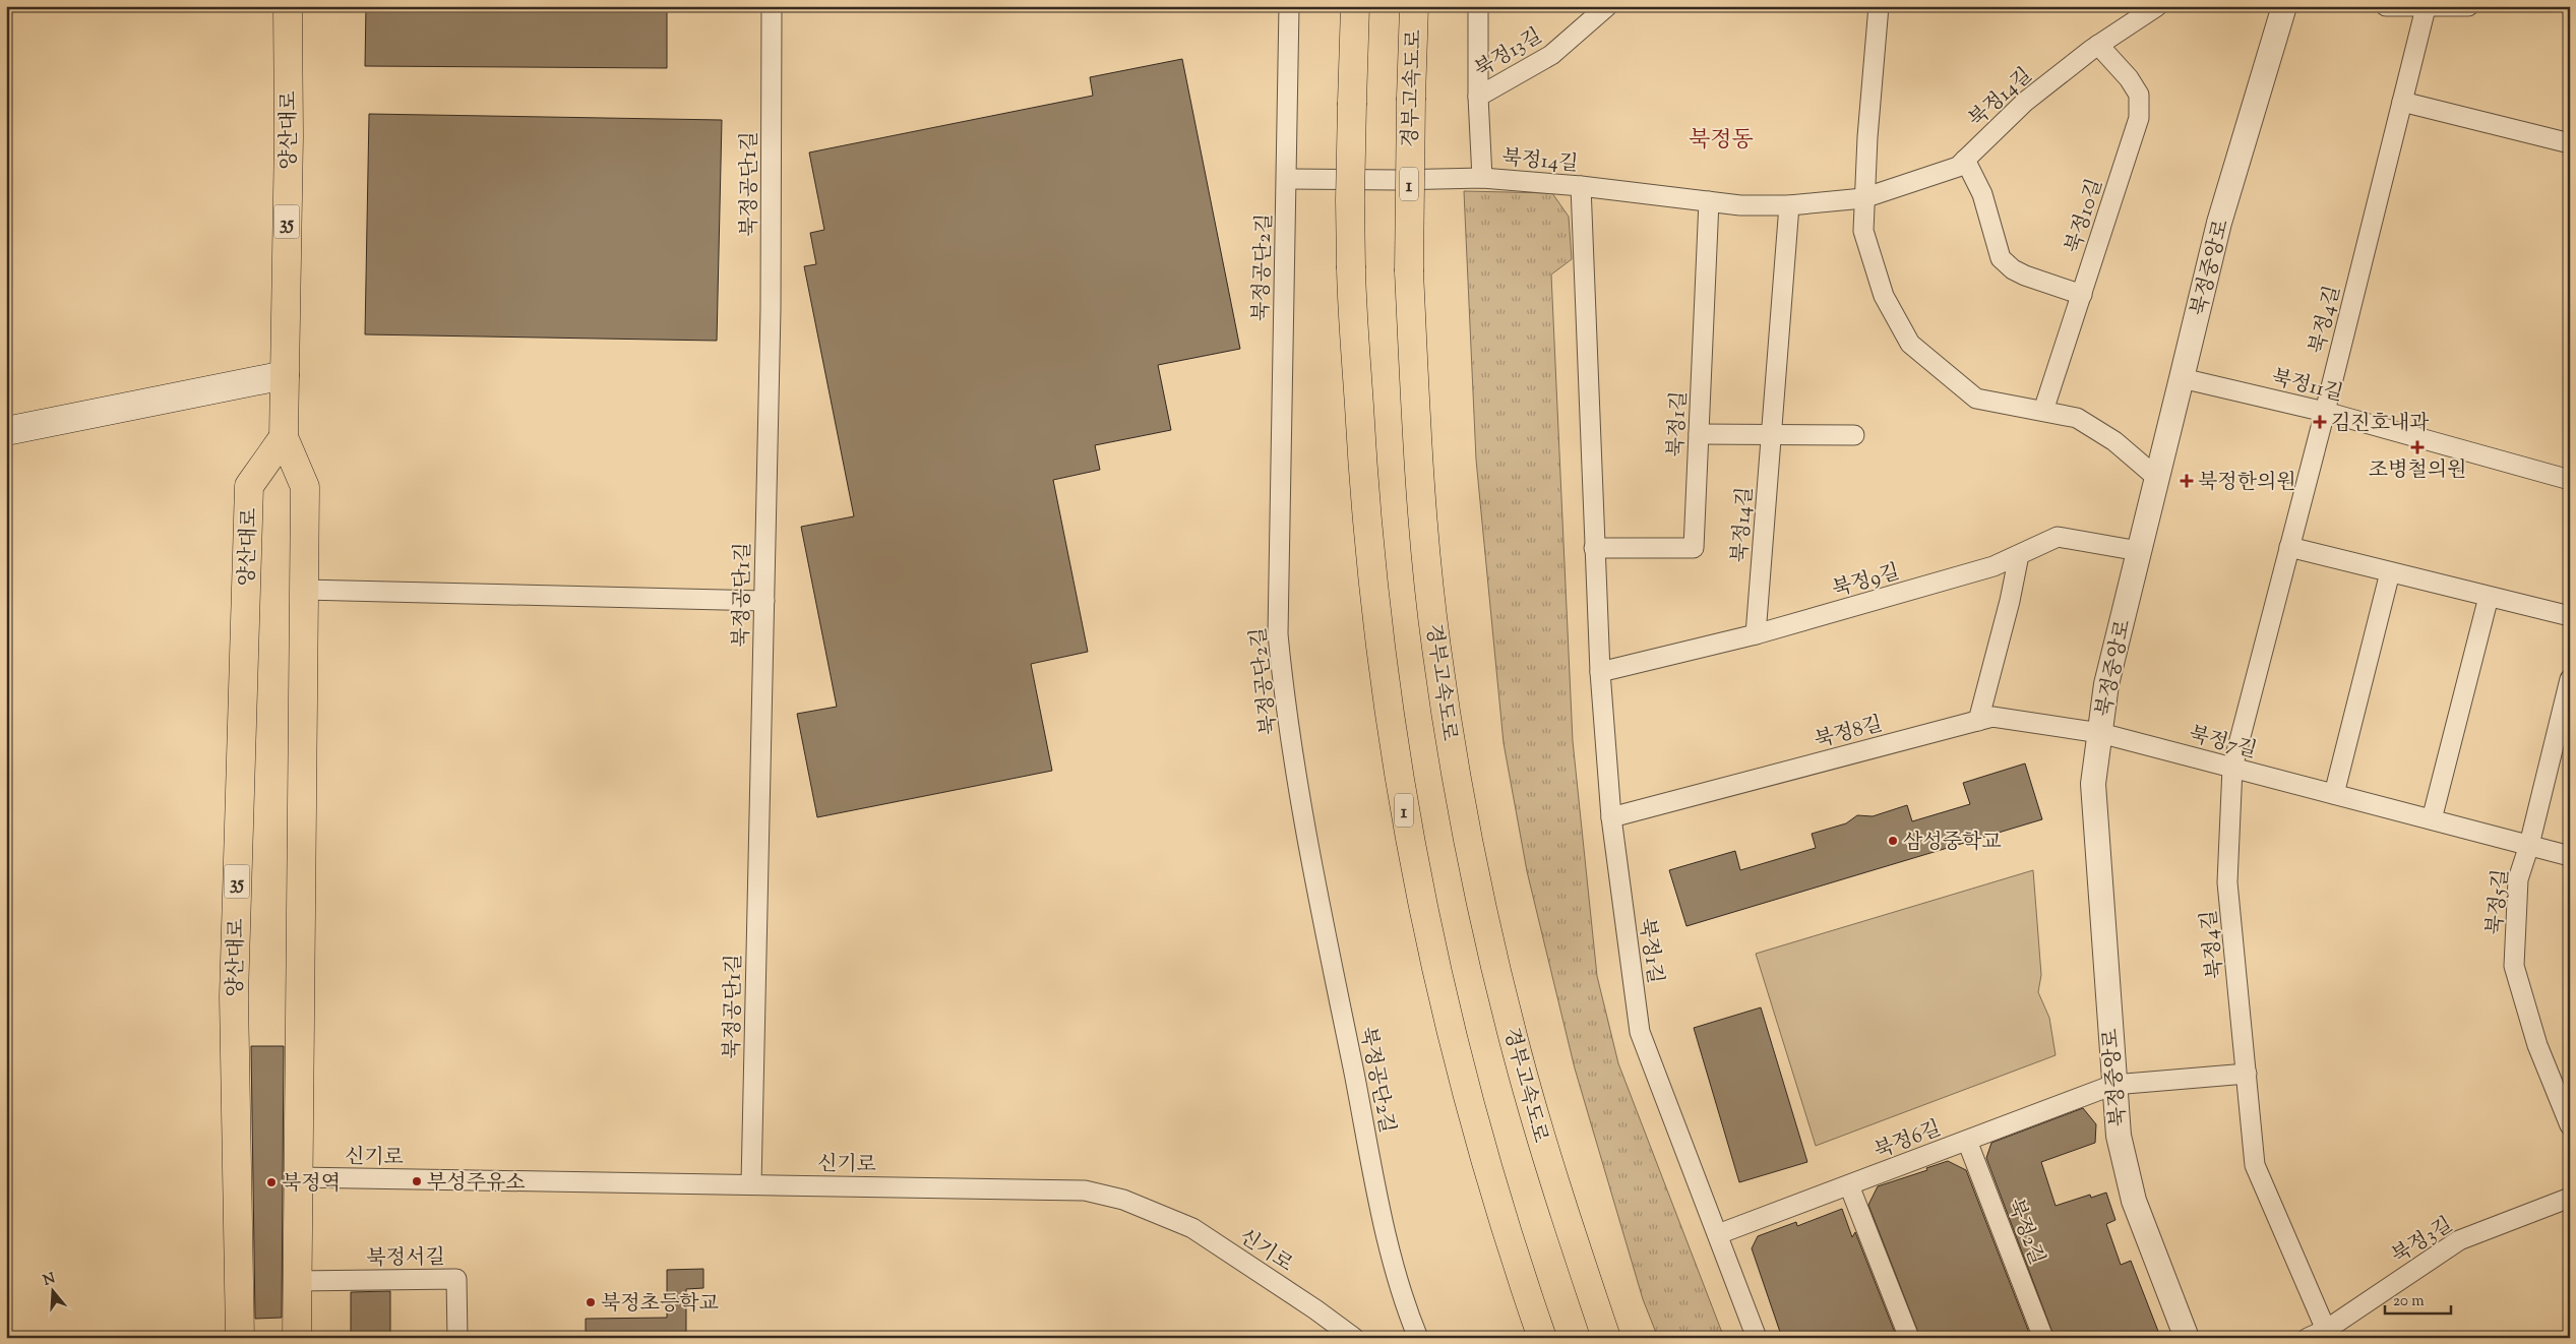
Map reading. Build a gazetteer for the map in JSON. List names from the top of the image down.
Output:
{
  "streets": {
    "main road": [
      "경부고속도로",
      "양산대로",
      "1",
      "35"
    ],
    "street": [
      "북정13길",
      "북정14길",
      "북정공단1길",
      "북정10길",
      "북정공단2길",
      "북정중앙로",
      "북정4길",
      "북정11길",
      "북정1길",
      "북정9길",
      "북정8길",
      "북정7길",
      "북정5길",
      "북정6길",
      "신기로",
      "북정2길",
      "북정3길",
      "북정서길"
    ]
  },
  "crossings": [
    ["북정13길", "북정14길"],
    ["북정14길", "북정10길"],
    ["북정14길", "북정공단2길"],
    ["북정14길", "북정1길"],
    ["북정14길", "북정9길"],
    ["양산대로", "신기로"],
    ["양산대로", "북정서길"],
    ["북정공단1길", "신기로"],
    ["북정중앙로", "북정11길"],
    ["북정중앙로", "북정9길"],
    ["북정중앙로", "북정8길"],
    ["북정중앙로", "북정7길"],
    ["북정중앙로", "북정6길"],
    ["북정4길", "북정11길"],
    ["북정4길", "북정7길"],
    ["북정4길", "북정6길"],
    ["북정4길", "북정3길"],
    ["북정1길", "북정9길"],
    ["북정1길", "북정8길"],
    ["북정1길", "북정6길"],
    ["북정8길", "북정7길"],
    ["북정7길", "북정5길"],
    ["북정6길", "북정2길"]
  ],
  "districts": ["북정동"],
  "places": {
    "health": ["김진호내과", "조병철의원", "북정한의원"],
    "other": [
      "삼성중학교",
      "부성주유소",
      "북정역",
      "북정초등학교"
    ]
  },
  "scale_bar": "20 m",
  "north": "top"
}
